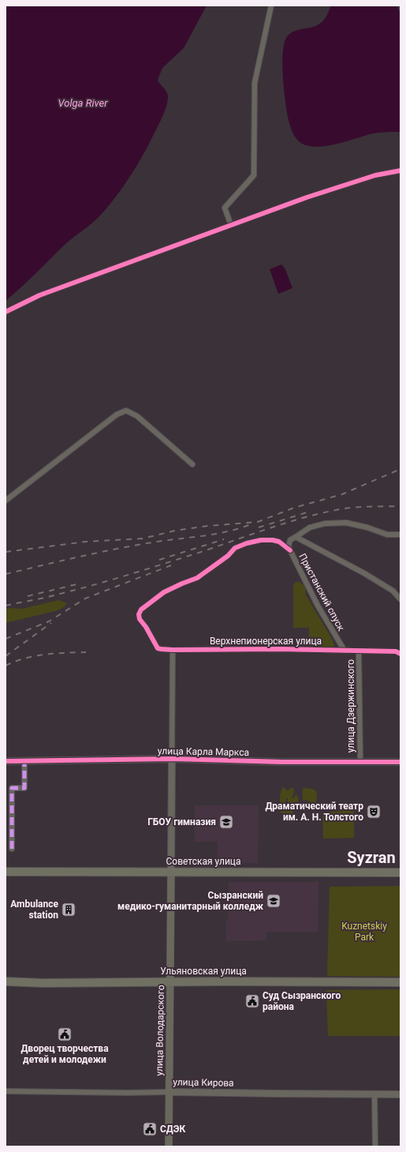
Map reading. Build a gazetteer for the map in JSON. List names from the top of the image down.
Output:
{
  "streets": {
    "main road": ["Советская улица", "Ульяновская улица", "улица Володарского"],
    "street": [
      "Пристанский спуск",
      "Верхнепионерская улица",
      "улица Дзержинского",
      "улица Карла Маркса",
      "улица Кирова"
    ]
  },
  "crossings": [
    ["Пристанский спуск", "Верхнепионерская улица"],
    ["Верхнепионерская улица", "улица Дзержинского"],
    ["Верхнепионерская улица", "улица Володарского"],
    ["улица Дзержинского", "улица Карла Маркса"],
    ["улица Карла Маркса", "улица Володарского"],
    ["Советская улица", "улица Володарского"],
    ["Ульяновская улица", "улица Володарского"],
    ["улица Володарского", "улица Кирова"]
  ],
  "districts": ["Syzran"],
  "water": ["Volga River"],
  "parks": ["Kuznetskiy Park"],
  "places": {
    "theatre": ["Драматический театр им. А. Н. Толстого"],
    "school or university": ["ГБОУ гимназия", "Сызранский медико-гуманитарный колледж"],
    "building": ["Ambulance station"],
    "public building": ["Суд Сызранского района", "Дворец творчества детей и молодежи", "СДЭК"]
  }
}
